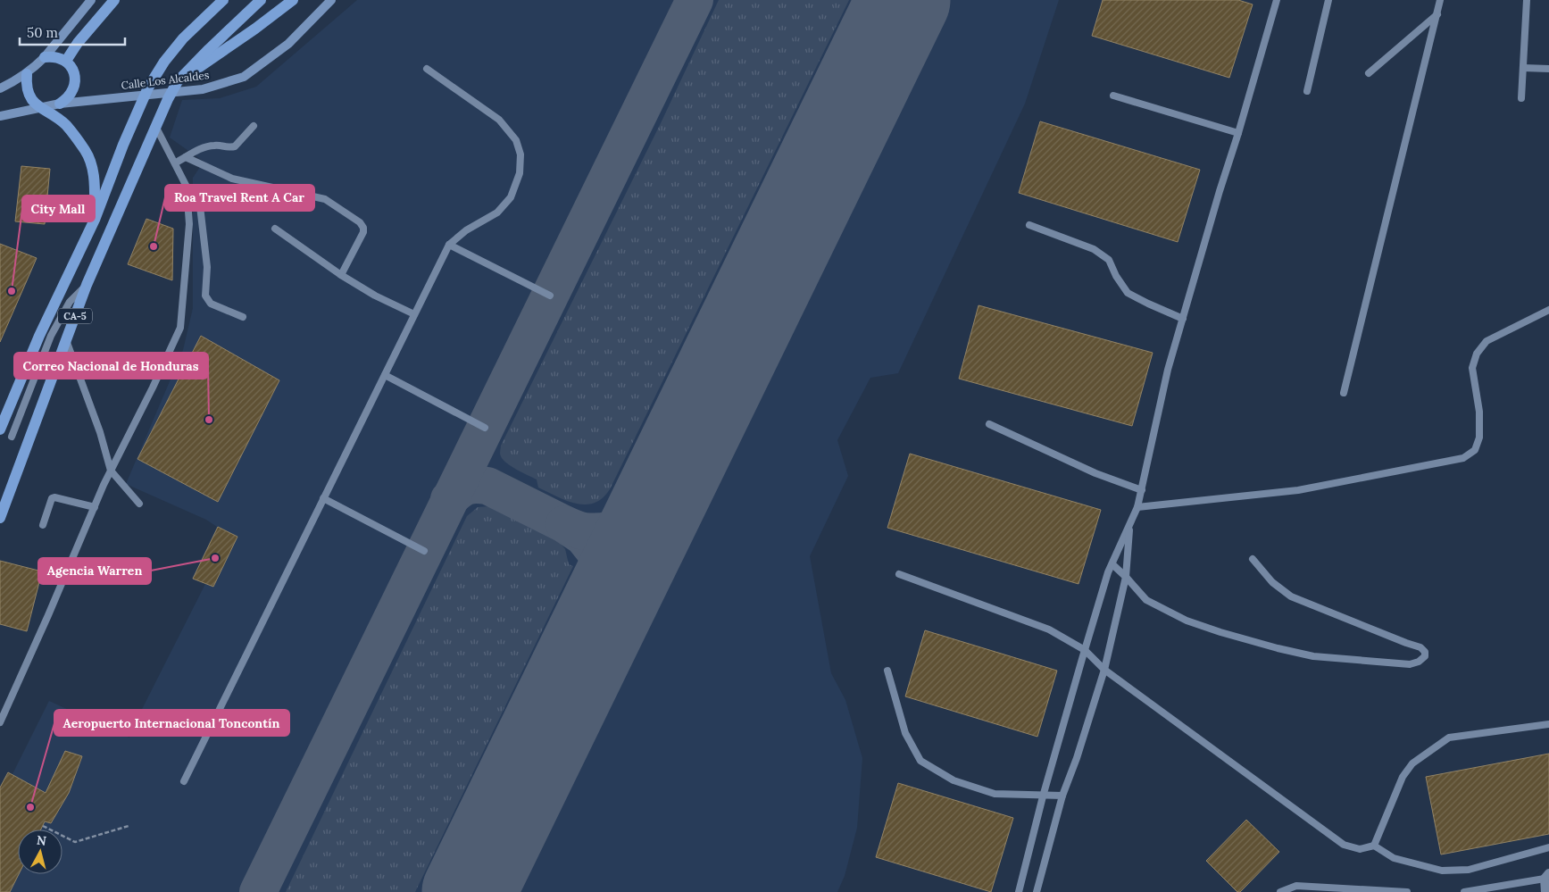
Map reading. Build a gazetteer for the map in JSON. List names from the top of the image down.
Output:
{
  "streets": {
    "main road": ["Calle Los Alcaldes", "CA-5"]
  },
  "places": [
    "Roa Travel Rent A Car",
    "City Mall",
    "Correo Nacional de Honduras",
    "Agencia Warren",
    "Aeropuerto Internacional Toncontín"
  ],
  "scale_bar": "50 m",
  "north": "top"
}
